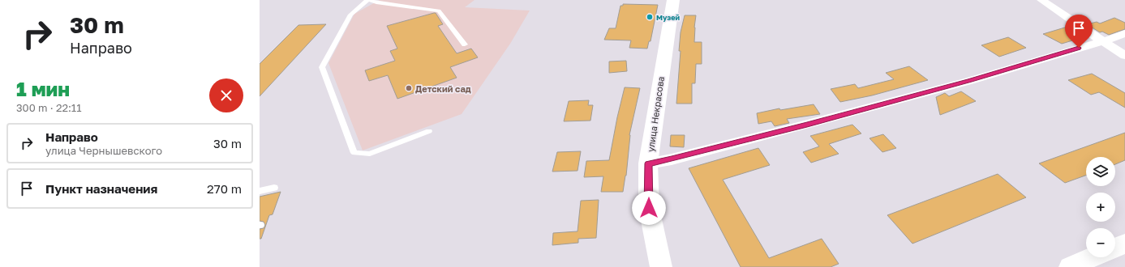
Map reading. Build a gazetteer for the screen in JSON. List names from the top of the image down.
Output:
{
  "streets": {
    "street": ["улица Некрасова"]
  },
  "places": ["Музей", "Детский сад"],
  "page": {
    "turn": ["30 m", "Направо"],
    "heading": ["1 мин", "300 m · 22:11"],
    "list": [
      {
        "name": "Направо",
        "note": "улица Чернышевского",
        "value": "30 m"
      },
      {
        "name": "Пункт назначения",
        "value": "270 m"
      }
    ],
    "map_buttons": ["+", "−"]
  }
}
